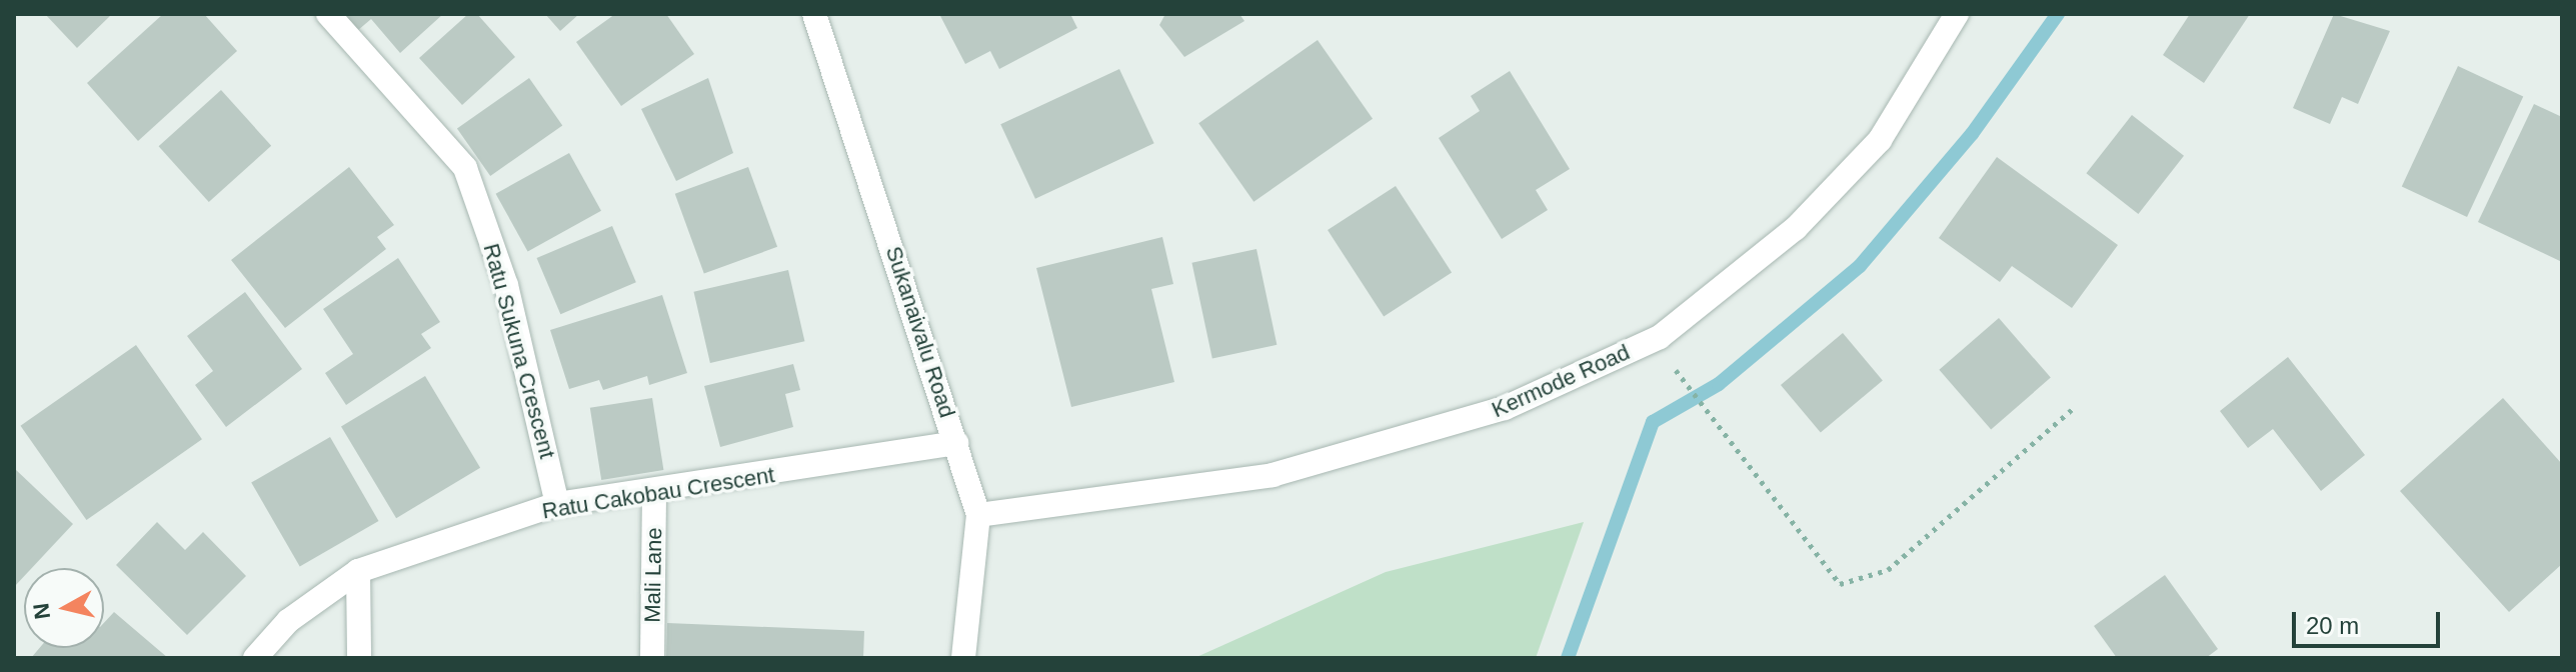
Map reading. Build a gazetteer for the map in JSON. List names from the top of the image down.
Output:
{
  "streets": {
    "street": [
      "Sukanaivalu Road",
      "Ratu Sukuna Crescent",
      "Kermode Road",
      "Ratu Cakobau Crescent",
      "Mali Lane"
    ]
  },
  "crossings": [
    ["Sukanaivalu Road", "Kermode Road"],
    ["Sukanaivalu Road", "Ratu Cakobau Crescent"],
    ["Ratu Sukuna Crescent", "Ratu Cakobau Crescent"],
    ["Ratu Cakobau Crescent", "Mali Lane"]
  ],
  "scale_bar": "20 m",
  "north": "left"
}
